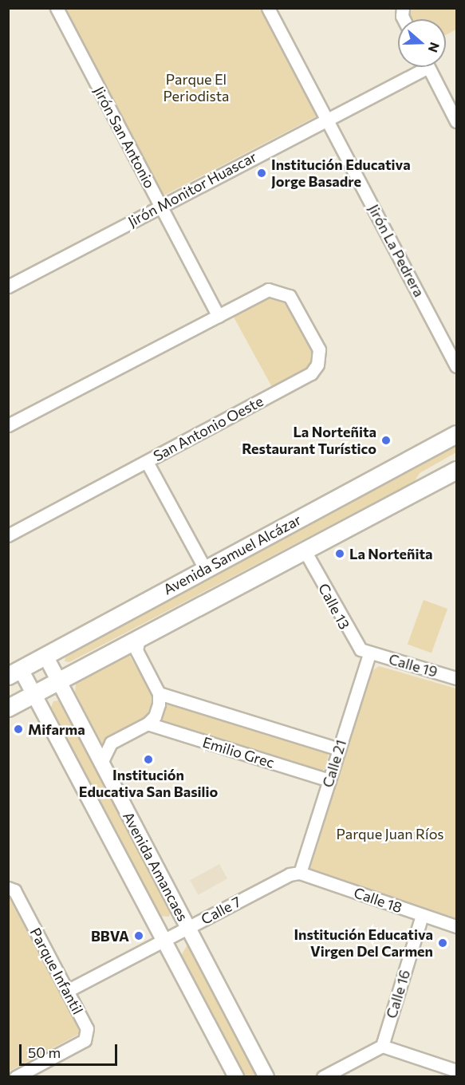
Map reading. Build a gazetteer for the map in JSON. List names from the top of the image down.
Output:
{
  "streets": {
    "main road": ["Avenida Samuel Alcázar"],
    "street": [
      "Jirón San Antonio",
      "Jirón Monitor Huascar",
      "Jirón La Pedrera",
      "San Antonio Oeste",
      "Calle 13",
      "Calle 19",
      "Emilio Grec",
      "Calle 21",
      "Avenida Amancaes",
      "Calle 18",
      "Calle 7",
      "Parque Infantil",
      "Calle 16"
    ]
  },
  "crossings": [
    ["Jirón San Antonio", "Jirón Monitor Huascar"],
    ["Jirón San Antonio", "San Antonio Oeste"],
    ["Jirón Monitor Huascar", "Jirón La Pedrera"],
    ["Avenida Samuel Alcázar", "Avenida Amancaes"],
    ["Calle 13", "Calle 19"],
    ["Calle 13", "Calle 21"],
    ["Calle 19", "Calle 21"],
    ["Emilio Grec", "Calle 21"],
    ["Calle 21", "Calle 18"],
    ["Calle 21", "Calle 7"],
    ["Avenida Amancaes", "Calle 7"],
    ["Calle 18", "Calle 7"],
    ["Calle 18", "Calle 16"],
    ["Calle 7", "Parque Infantil"]
  ],
  "parks": ["Parque El Periodista", "Parque Juan Ríos"],
  "places": [
    "Institución Educativa Jorge Basadre",
    "La Norteñita Restaurant Turístico",
    "La Norteñita",
    "Mifarma",
    "Institución Educativa San Basilio",
    "BBVA",
    "Institución Educativa Virgen Del Carmen"
  ],
  "scale_bar": "50 m",
  "north": "right"
}
